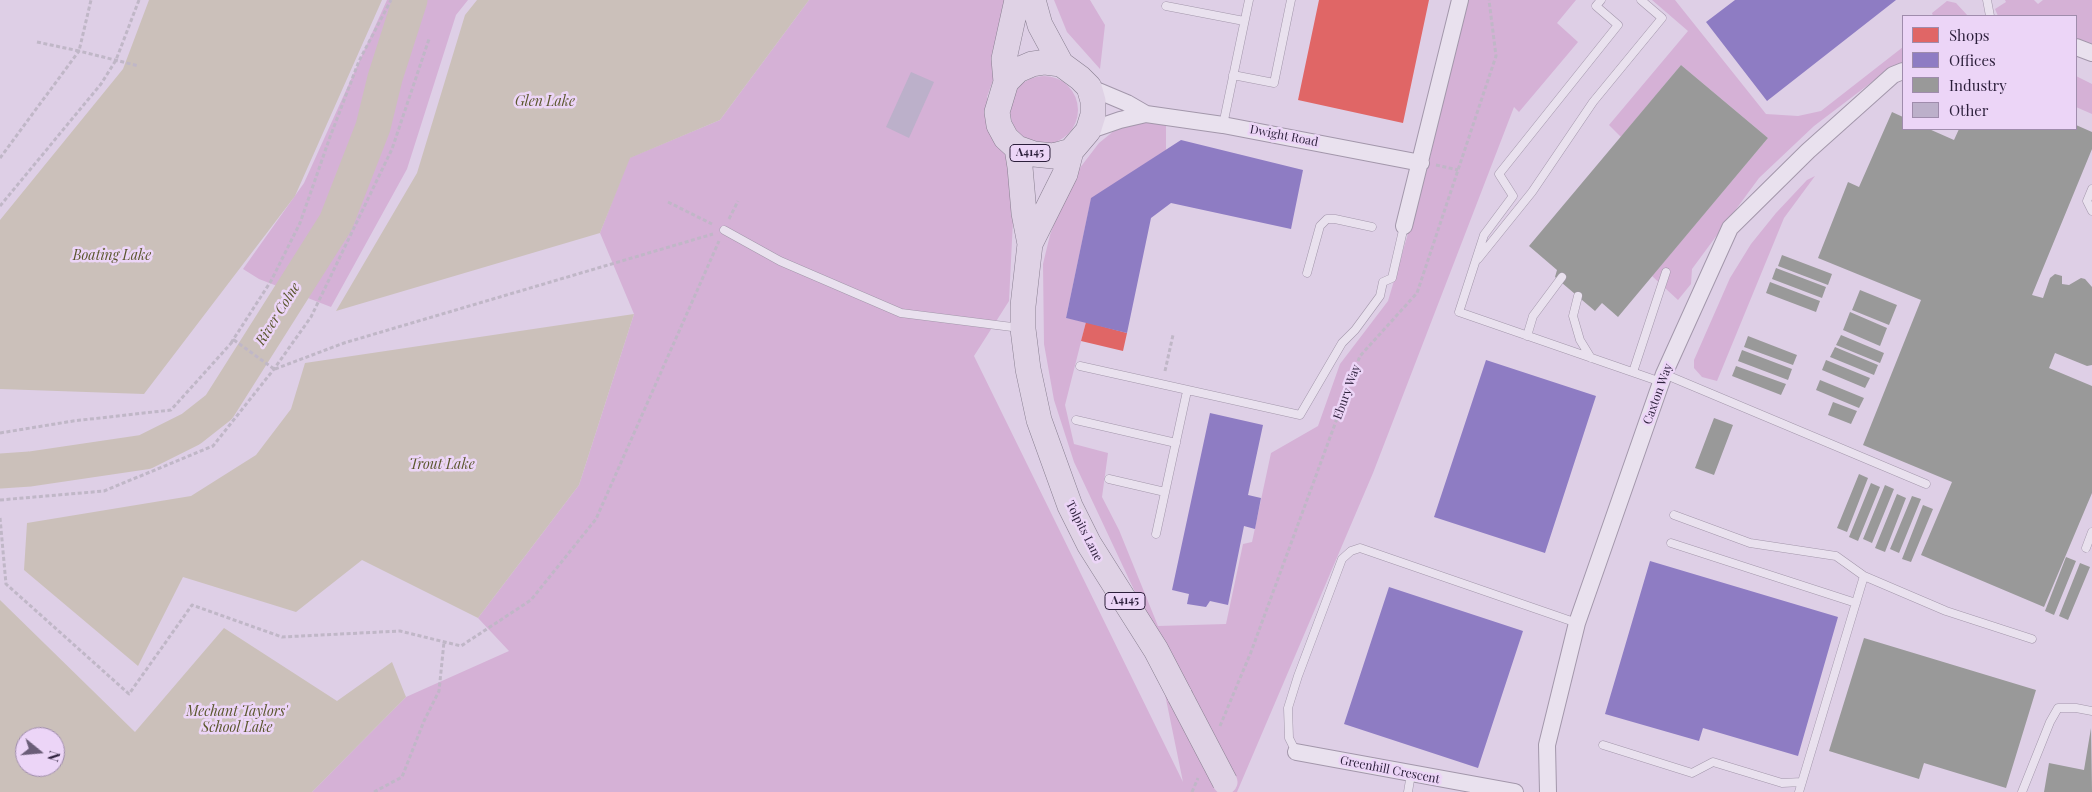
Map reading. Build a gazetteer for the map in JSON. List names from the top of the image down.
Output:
{
  "streets": {
    "main road": ["A4145", "Tolpits Lane"],
    "street": ["Dwight Road", "Caxton Way", "Greenhill Crescent"],
    "path": ["Ebury Way"]
  },
  "crossings": [
    ["Dwight Road", "A4145"],
    ["Dwight Road", "Tolpits Lane"],
    ["A4145", "Tolpits Lane"]
  ],
  "water": [
    "Glen Lake",
    "Boating Lake",
    "River Colne",
    "Trout Lake",
    "Mechant Taylors' School Lake"
  ],
  "legend": [
    "Shops",
    "Offices",
    "Industry",
    "Other"
  ],
  "north": "right"
}
